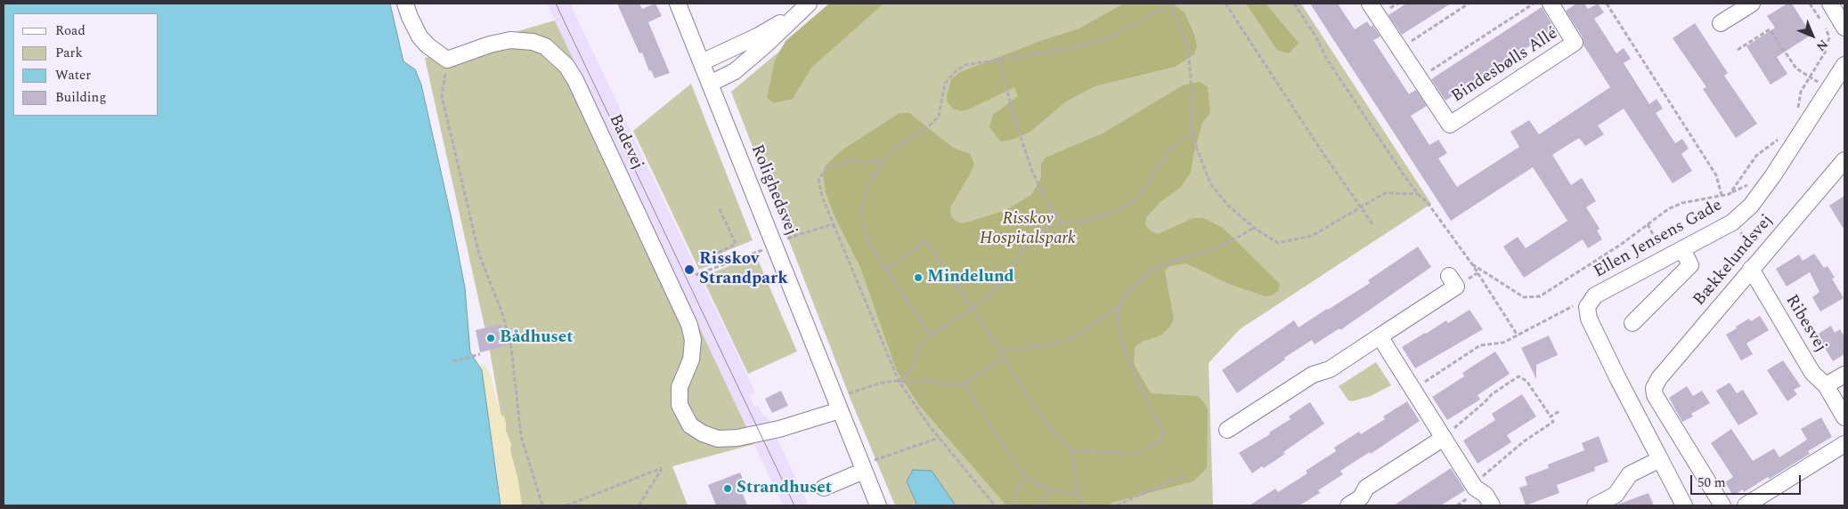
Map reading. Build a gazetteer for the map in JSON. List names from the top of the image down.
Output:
{
  "streets": {
    "street": [
      "Bindesbølls Allé",
      "Badevej",
      "Rolighedsvej",
      "Ellen Jensens Gade",
      "Bækkelundsvej",
      "Ribesvej"
    ]
  },
  "crossings": [
    ["Badevej", "Rolighedsvej"],
    ["Bækkelundsvej", "Ribesvej"]
  ],
  "parks": ["Risskov Hospitalspark"],
  "places": [
    "Risskov Strandpark",
    "Mindelund",
    "Bådhuset",
    "Strandhuset"
  ],
  "legend": [
    "Road",
    "Park",
    "Water",
    "Building"
  ],
  "scale_bar": "50 m",
  "north": "bottom right"
}
